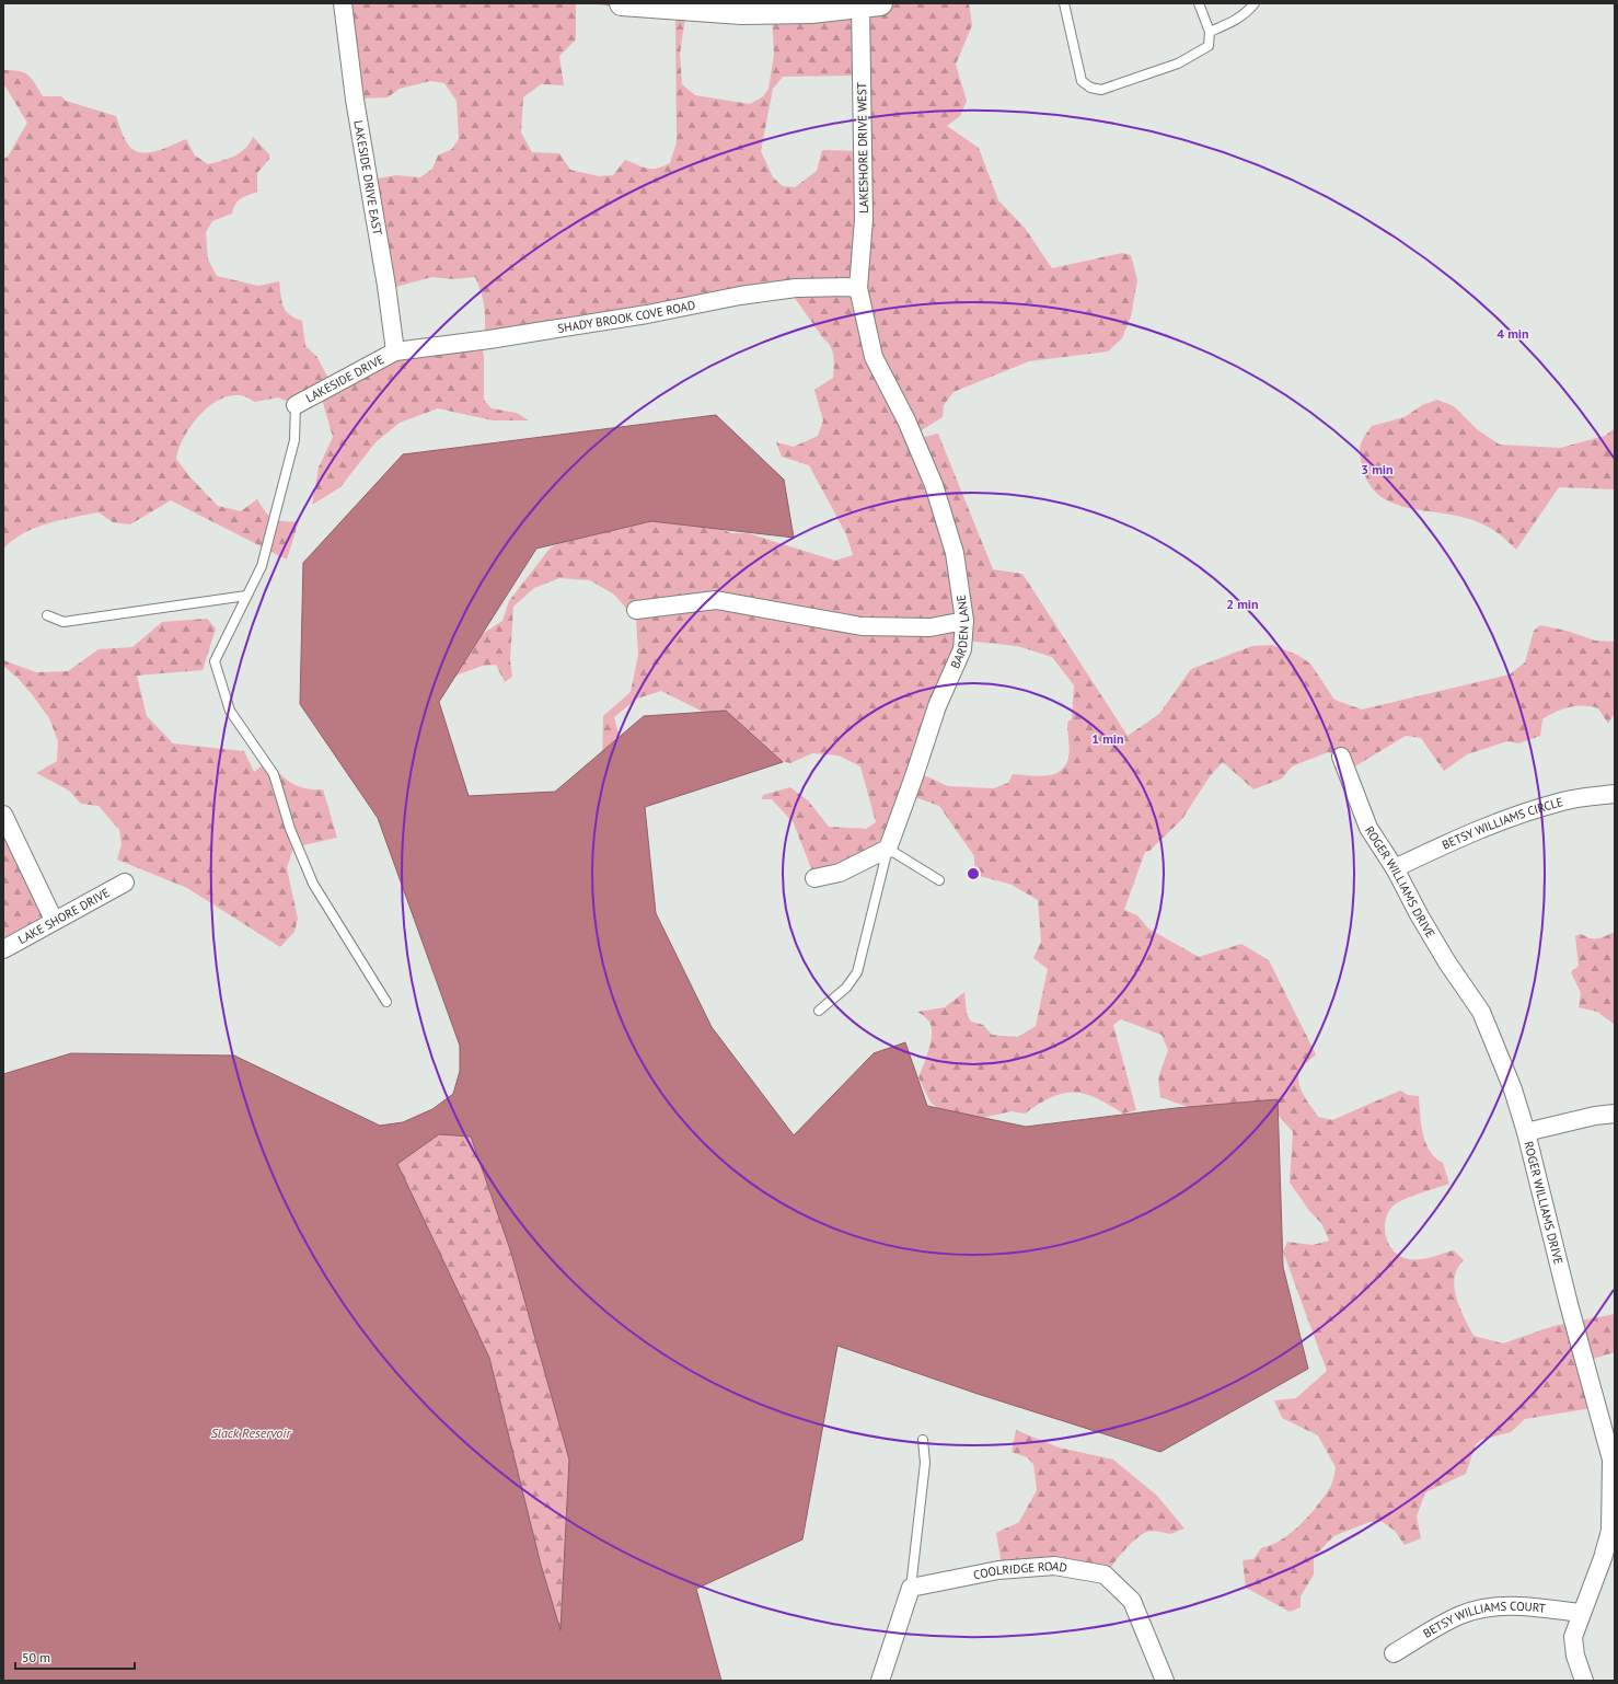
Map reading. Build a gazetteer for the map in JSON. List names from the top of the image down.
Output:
{
  "streets": {
    "street": [
      "LAKESHORE DRIVE WEST",
      "LAKESIDE DRIVE EAST",
      "SHADY BROOK COVE ROAD",
      "LAKESIDE DRIVE",
      "BARDEN LANE",
      "BETSY WILLIAMS CIRCLE",
      "ROGER WILLIAMS DRIVE",
      "LAKE SHORE DRIVE",
      "COOLRIDGE ROAD",
      "BETSY WILLIAMS COURT"
    ]
  },
  "crossings": [
    ["LAKESHORE DRIVE WEST", "SHADY BROOK COVE ROAD"],
    ["LAKESHORE DRIVE WEST", "BARDEN LANE"],
    ["LAKESIDE DRIVE EAST", "SHADY BROOK COVE ROAD"],
    ["LAKESIDE DRIVE EAST", "LAKESIDE DRIVE"],
    ["SHADY BROOK COVE ROAD", "LAKESIDE DRIVE"],
    ["SHADY BROOK COVE ROAD", "BARDEN LANE"],
    ["BETSY WILLIAMS CIRCLE", "ROGER WILLIAMS DRIVE"],
    ["ROGER WILLIAMS DRIVE", "BETSY WILLIAMS COURT"]
  ],
  "water": ["Slack Reservoir"],
  "scale_bar": "50 m",
  "rings": [
    "4 min",
    "3 min",
    "2 min",
    "1 min"
  ]
}
